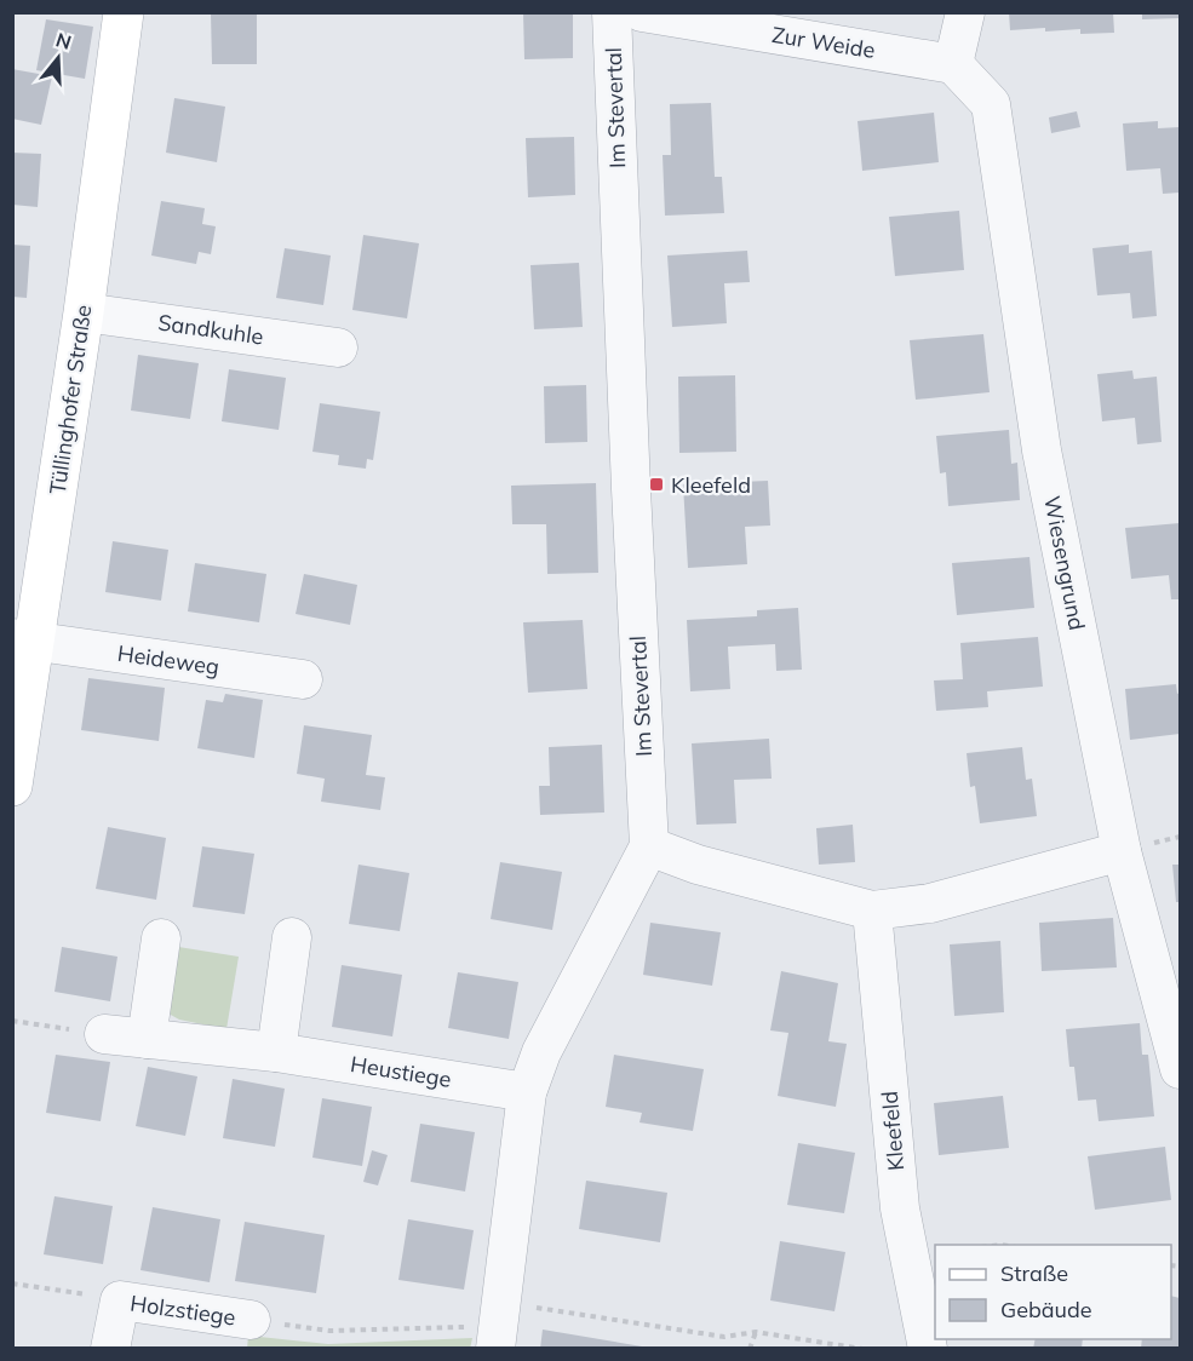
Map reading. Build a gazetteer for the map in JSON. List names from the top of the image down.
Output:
{
  "streets": {
    "main road": ["Tüllinghofer Straße"],
    "street": [
      "Zur Weide",
      "Im Stevertal",
      "Sandkuhle",
      "Wiesengrund",
      "Heideweg",
      "Heustiege",
      "Kleefeld",
      "Holzstiege"
    ]
  },
  "crossings": [
    ["Zur Weide", "Wiesengrund"],
    ["Sandkuhle", "Tüllinghofer Straße"],
    ["Tüllinghofer Straße", "Heideweg"]
  ],
  "places": {
    "transit": ["Kleefeld"]
  },
  "legend": ["Straße", "Gebäude"],
  "north": "top"
}
